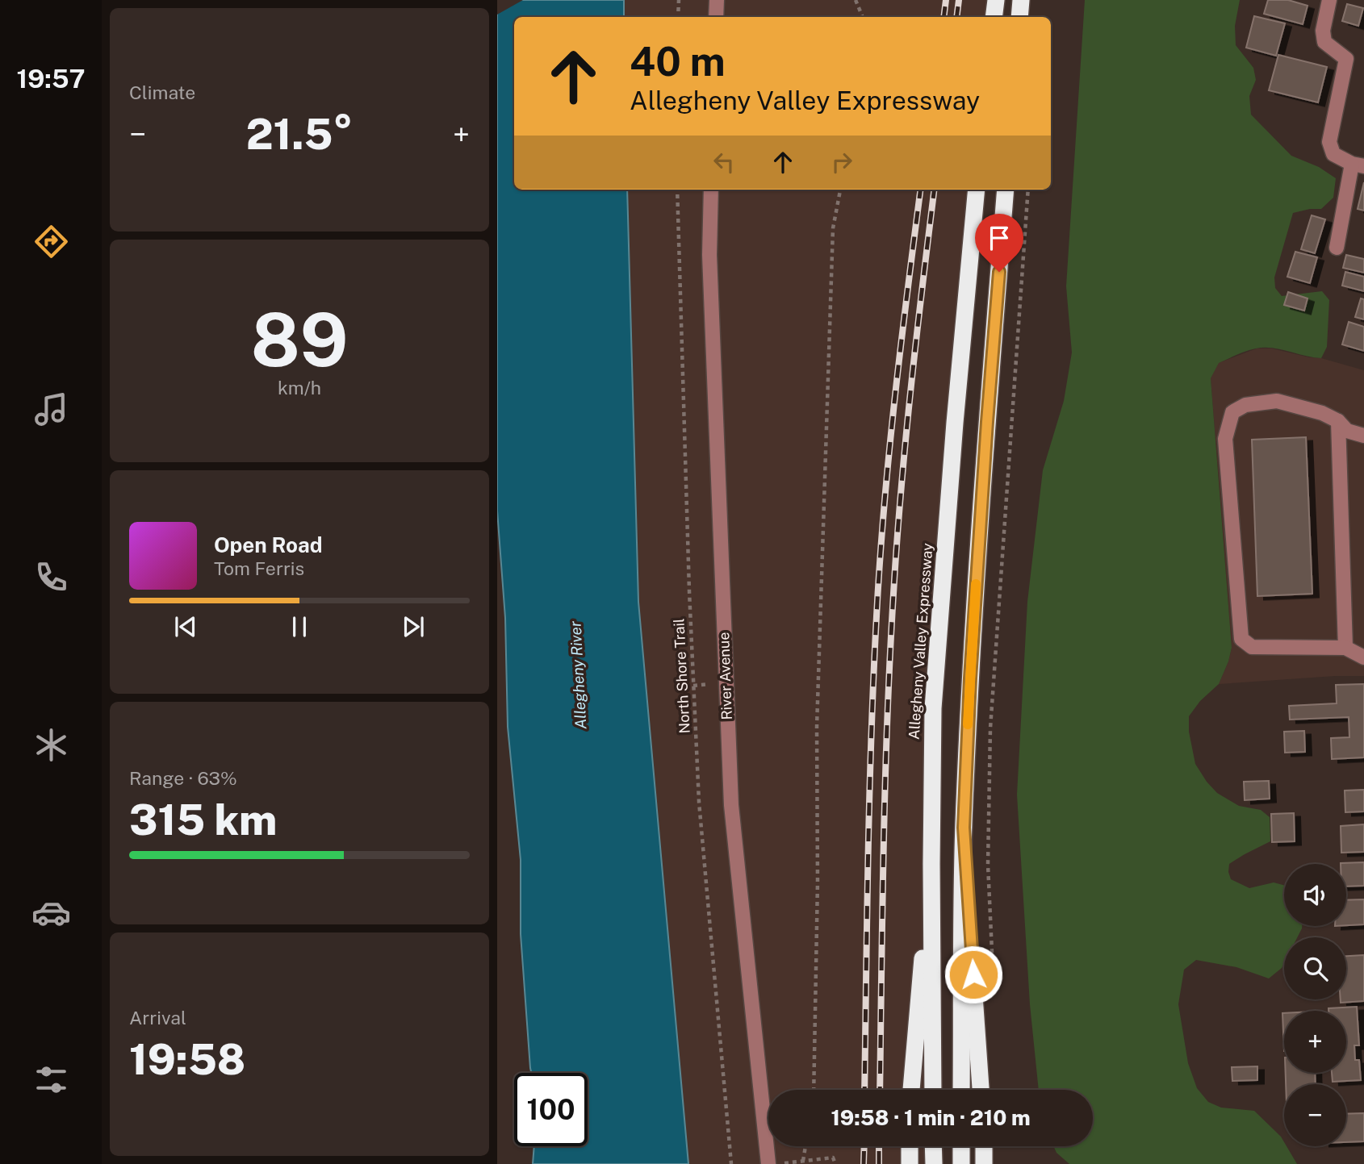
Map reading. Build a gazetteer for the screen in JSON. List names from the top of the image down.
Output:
{
  "streets": {
    "highway": ["Allegheny Valley Expressway"],
    "street": ["River Avenue"],
    "path": ["North Shore Trail"]
  },
  "water": ["Allegheny River"],
  "page": {
    "tabs": "19:57",
    "tile": [
      "Climate",
      ["89", "km/h"],
      ["Range · 63%", "315 km"],
      ["Arrival", "19:58"]
    ],
    "turn": ["40 m", "Allegheny Valley Expressway"],
    "heat": ["−", "21.5°", "+"],
    "song": ["Open Road", "Tom Ferris"],
    "map_buttons": ["+", "−"],
    "limit": "100",
    "trip": "19:58 · 1 min · 210 m"
  }
}
